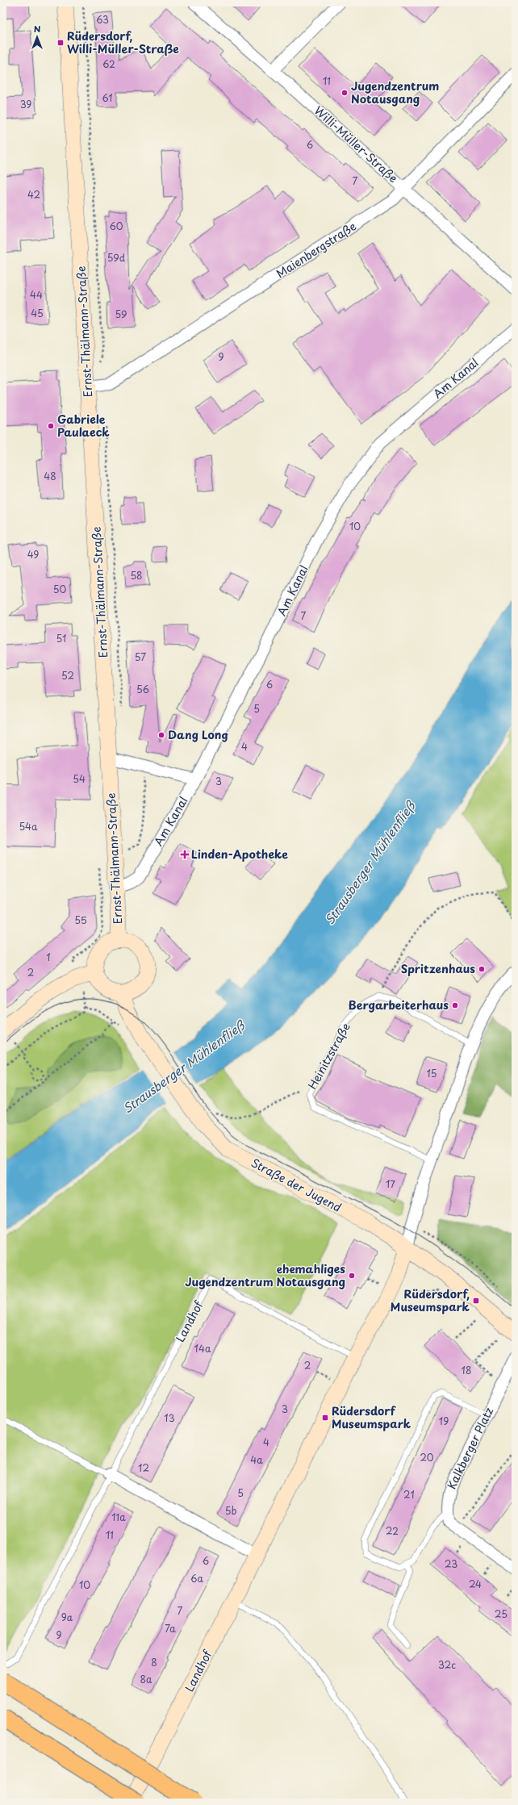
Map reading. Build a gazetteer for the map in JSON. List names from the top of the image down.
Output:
{
  "streets": {
    "main road": ["Ernst-Thälmann-Straße", "Straße der Jugend", "Landhof"],
    "street": [
      "Willi-Müller-Straße",
      "Maienbergstraße",
      "Am Kanal",
      "Kalkberger Platz"
    ],
    "lane": ["Heinitzstraße"]
  },
  "crossings": [
    ["Willi-Müller-Straße", "Maienbergstraße"],
    ["Maienbergstraße", "Ernst-Thälmann-Straße"],
    ["Ernst-Thälmann-Straße", "Am Kanal"],
    ["Ernst-Thälmann-Straße", "Straße der Jugend"],
    ["Straße der Jugend", "Landhof"]
  ],
  "water": ["Strausberger Mühlenfließ"],
  "places": {
    "transit": ["Rüdersdorf, Willi-Müller-Straße", "Rüdersdorf, Museumspark", "Rüdersdorf Museumspark"],
    "other": [
      "Jugendzentrum Notausgang",
      "Gabriele Paulaeck",
      "Dang Long",
      "Spritzenhaus",
      "Bergarbeiterhaus",
      "ehemahliges Jugendzentrum Notausgang"
    ],
    "health": ["Linden-Apotheke"]
  },
  "house_numbers": [
    "63",
    "62",
    "11",
    "61",
    "39",
    "6",
    "7",
    "42",
    "60",
    "59d",
    "44",
    "45",
    "59",
    "9",
    "48",
    "10",
    "49",
    "58",
    "50",
    "7",
    "51",
    "57",
    "52",
    "6",
    "56",
    "5",
    "4",
    "54",
    "3",
    "54a",
    "55",
    "1",
    "2",
    "15",
    "17",
    "14a",
    "2",
    "18",
    "3",
    "13",
    "19",
    "4",
    "20",
    "4a",
    "12",
    "5",
    "21",
    "5b",
    "11a",
    "22",
    "11",
    "6",
    "23",
    "6a",
    "24",
    "10",
    "7",
    "25",
    "9a",
    "7a",
    "9",
    "8",
    "32c",
    "8a"
  ],
  "north": "top"
}
